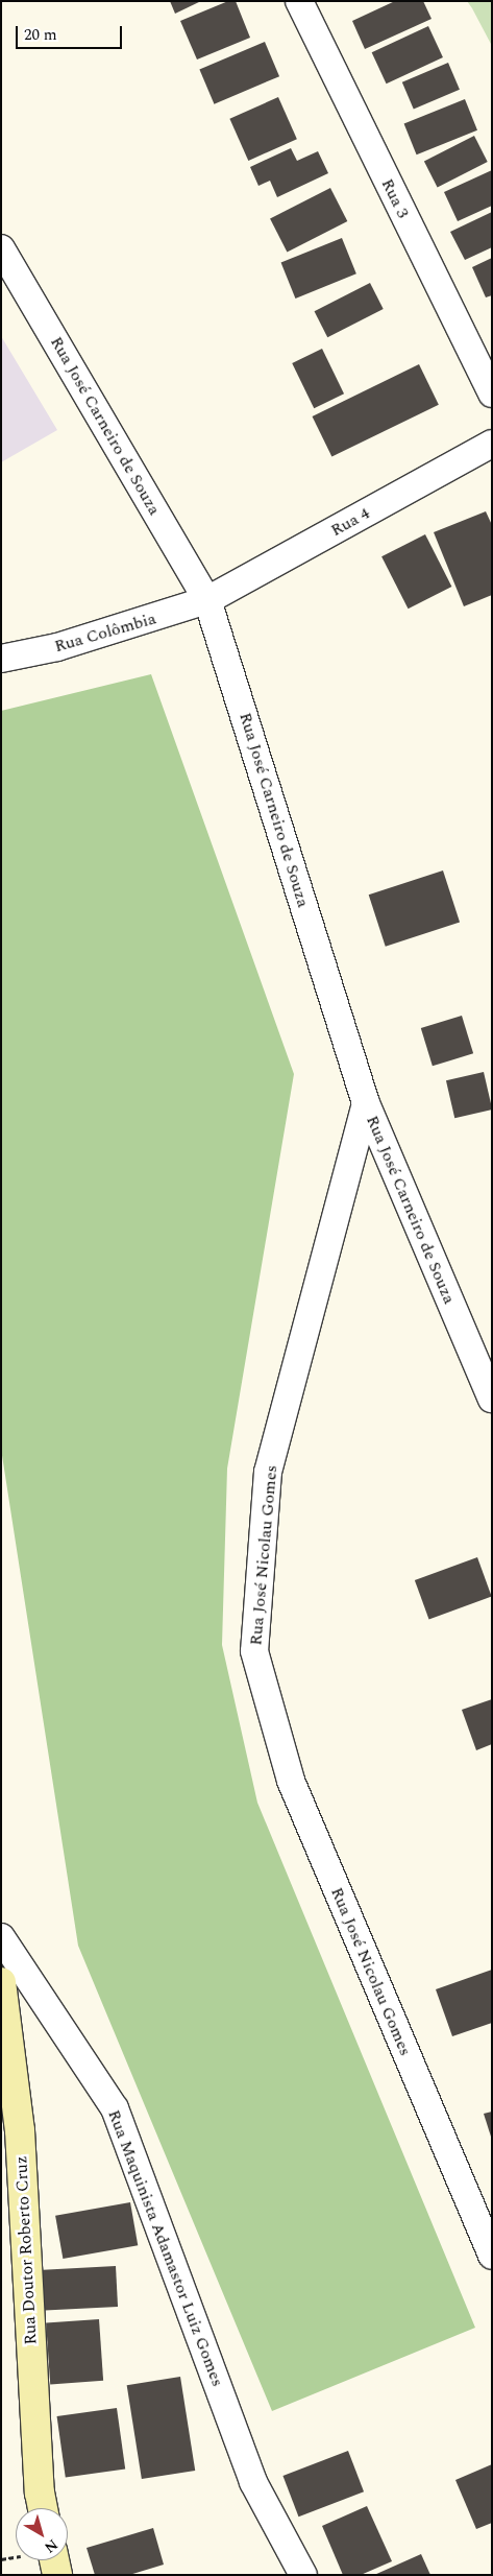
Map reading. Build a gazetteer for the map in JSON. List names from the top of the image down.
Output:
{
  "streets": {
    "main road": ["Rua Doutor Roberto Cruz"],
    "street": [
      "Rua 3",
      "Rua José Carneiro de Souza",
      "Rua 4",
      "Rua Colômbia",
      "Rua José Nicolau Gomes",
      "Rua Maquinista Adamastor Luiz Gomes"
    ]
  },
  "crossings": [
    ["Rua José Carneiro de Souza", "Rua 4"],
    ["Rua José Carneiro de Souza", "Rua Colômbia"],
    ["Rua José Carneiro de Souza", "Rua José Nicolau Gomes"],
    ["Rua 4", "Rua Colômbia"]
  ],
  "scale_bar": "20 m",
  "north": "bottom right"
}
